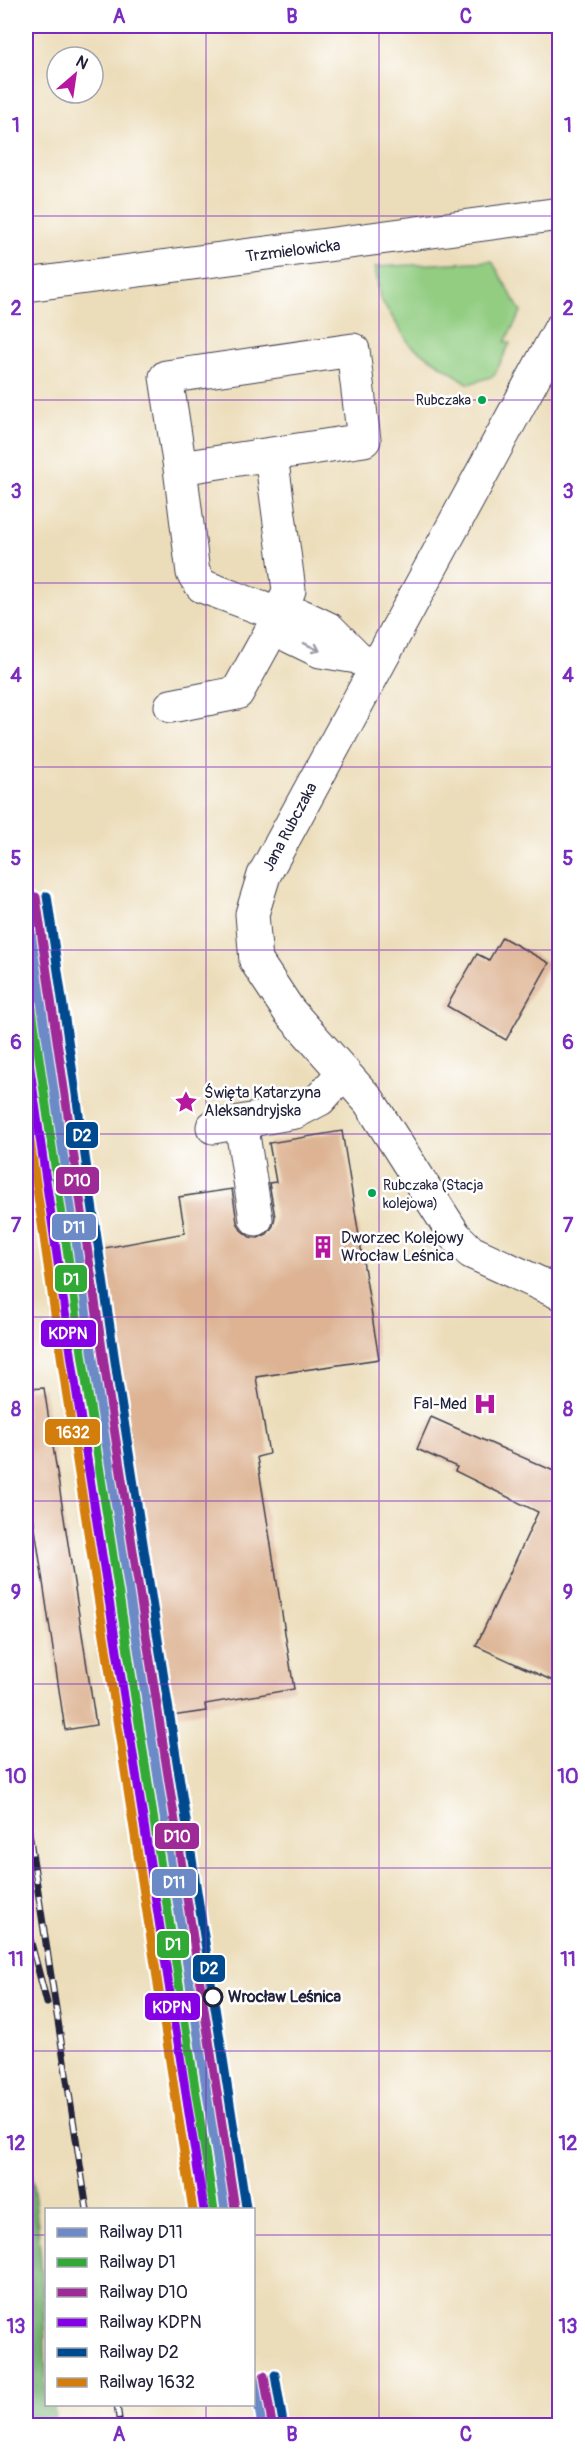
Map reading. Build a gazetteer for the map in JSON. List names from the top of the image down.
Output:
{
  "streets": {
    "street": ["Trzmielowicka", "Jana Rubczaka"]
  },
  "places": {
    "other": ["Rubczaka", "Rubczaka (Stacja kolejowa)", "Wrocław Leśnica"],
    "place": ["Święta Katarzyna Aleksandryjska"],
    "building": ["Dworzec Kolejowy Wrocław Leśnica"],
    "hospital": ["Fal-Med"]
  },
  "lines": [
    "rail line D2",
    "rail line D10",
    "rail line D11",
    "rail line D1",
    "rail line KDPN",
    "rail line 1632"
  ],
  "legend": [
    "Railway D11",
    "Railway D1",
    "Railway D10",
    "Railway KDPN",
    "Railway D2",
    "Railway 1632"
  ],
  "north": "top right",
  "grid": {
    "columns": ["A", "B", "C"],
    "rows": [
      "1",
      "2",
      "3",
      "4",
      "5",
      "6",
      "7",
      "8",
      "9",
      "10",
      "11",
      "12",
      "13"
    ]
  }
}
